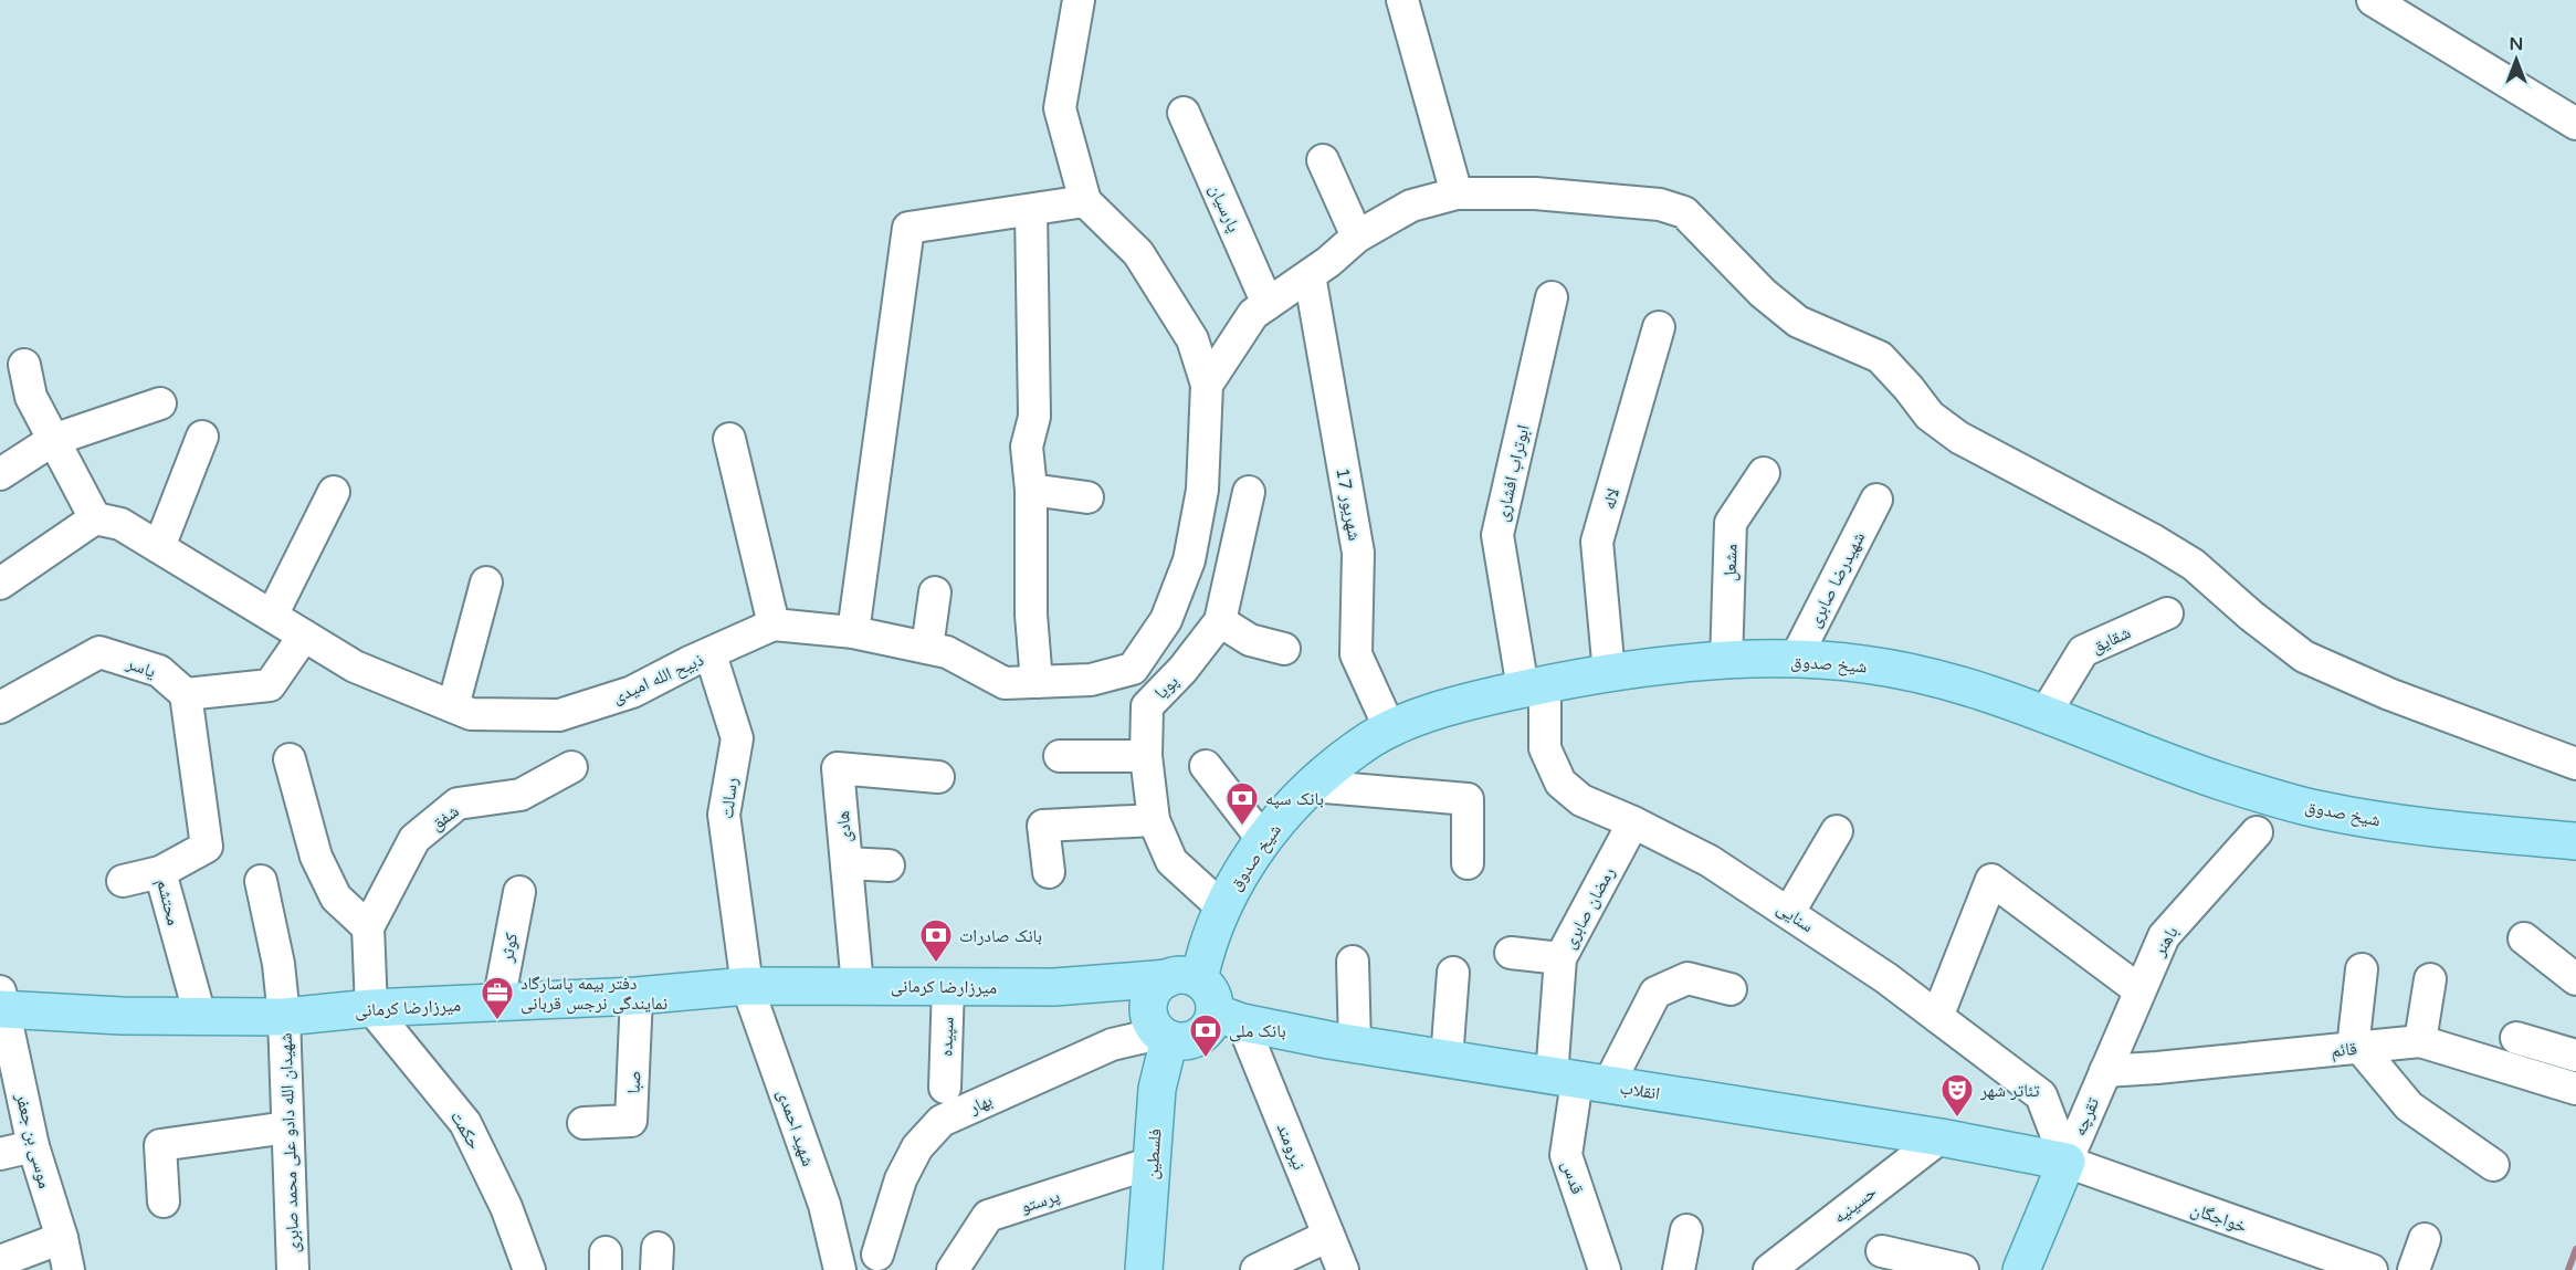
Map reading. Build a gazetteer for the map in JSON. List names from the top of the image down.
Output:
{
  "streets": {
    "main road": [
      "شیخ صدوق",
      "میرزارضا کرمانی",
      "انقلاب",
      "فلسطین"
    ],
    "street": [
      "پارسیان",
      "ابوتراب افشاری",
      "لاله",
      "17 شهریور",
      "مشعل",
      "شهیدرضا صابری",
      "شقایق",
      "یاسر",
      "ذبیح الله امیدی",
      "پویا",
      "رسالت",
      "شفق",
      "هادی",
      "محتشم",
      "رمضان صابری",
      "سنایی",
      "باهنر",
      "کوثر",
      "سپیده",
      "قائم",
      "صبا",
      "بهار",
      "تقرچه",
      "شهید احمدی",
      "حکمت",
      "موسی بن جعفر",
      "شهیدان الله دادو علی محمد صابری",
      "نیرومند",
      "قدس",
      "پرستو",
      "حسینیه",
      "خواجگان"
    ]
  },
  "crossings": [
    ["ابوتراب افشاری", "شیخ صدوق"],
    ["ابوتراب افشاری", "سنایی"],
    ["لاله", "شیخ صدوق"],
    ["17 شهریور", "شیخ صدوق"],
    ["مشعل", "شیخ صدوق"],
    ["شهیدرضا صابری", "شیخ صدوق"],
    ["شقایق", "شیخ صدوق"],
    ["شیخ صدوق", "پویا"],
    ["شیخ صدوق", "سنایی"],
    ["شیخ صدوق", "انقلاب"],
    ["شیخ صدوق", "بهار"],
    ["شیخ صدوق", "نیرومند"],
    ["شیخ صدوق", "فلسطین"],
    ["یاسر", "محتشم"],
    ["ذبیح الله امیدی", "رسالت"],
    ["رسالت", "میرزارضا کرمانی"],
    ["رسالت", "شهید احمدی"],
    ["شفق", "میرزارضا کرمانی"],
    ["شفق", "حکمت"],
    ["هادی", "میرزارضا کرمانی"],
    ["محتشم", "میرزارضا کرمانی"],
    ["رمضان صابری", "سنایی"],
    ["رمضان صابری", "انقلاب"],
    ["رمضان صابری", "قدس"],
    ["سنایی", "انقلاب"],
    ["سنایی", "تقرچه"],
    ["سنایی", "خواجگان"],
    ["باهنر", "قائم"],
    ["باهنر", "تقرچه"],
    ["کوثر", "میرزارضا کرمانی"],
    ["میرزارضا کرمانی", "سپیده"],
    ["میرزارضا کرمانی", "صبا"],
    ["میرزارضا کرمانی", "شهید احمدی"],
    ["میرزارضا کرمانی", "حکمت"],
    ["میرزارضا کرمانی", "موسی بن جعفر"],
    ["میرزارضا کرمانی", "شهیدان الله دادو علی محمد صابری"],
    ["قائم", "تقرچه"],
    ["انقلاب", "بهار"],
    ["انقلاب", "تقرچه"],
    ["انقلاب", "نیرومند"],
    ["انقلاب", "فلسطین"],
    ["انقلاب", "قدس"],
    ["انقلاب", "حسینیه"],
    ["انقلاب", "خواجگان"],
    ["بهار", "نیرومند"],
    ["بهار", "فلسطین"],
    ["تقرچه", "خواجگان"],
    ["نیرومند", "فلسطین"],
    ["فلسطین", "پرستو"]
  ],
  "places": {
    "bank": ["بانک سپه", "بانک صادرات", "بانک ملی"],
    "office": ["دفتر بیمه پاسارگاد نمایندگی نرجس قربانی"],
    "theatre": ["تئاتر شهر"]
  },
  "north": "top"
}
